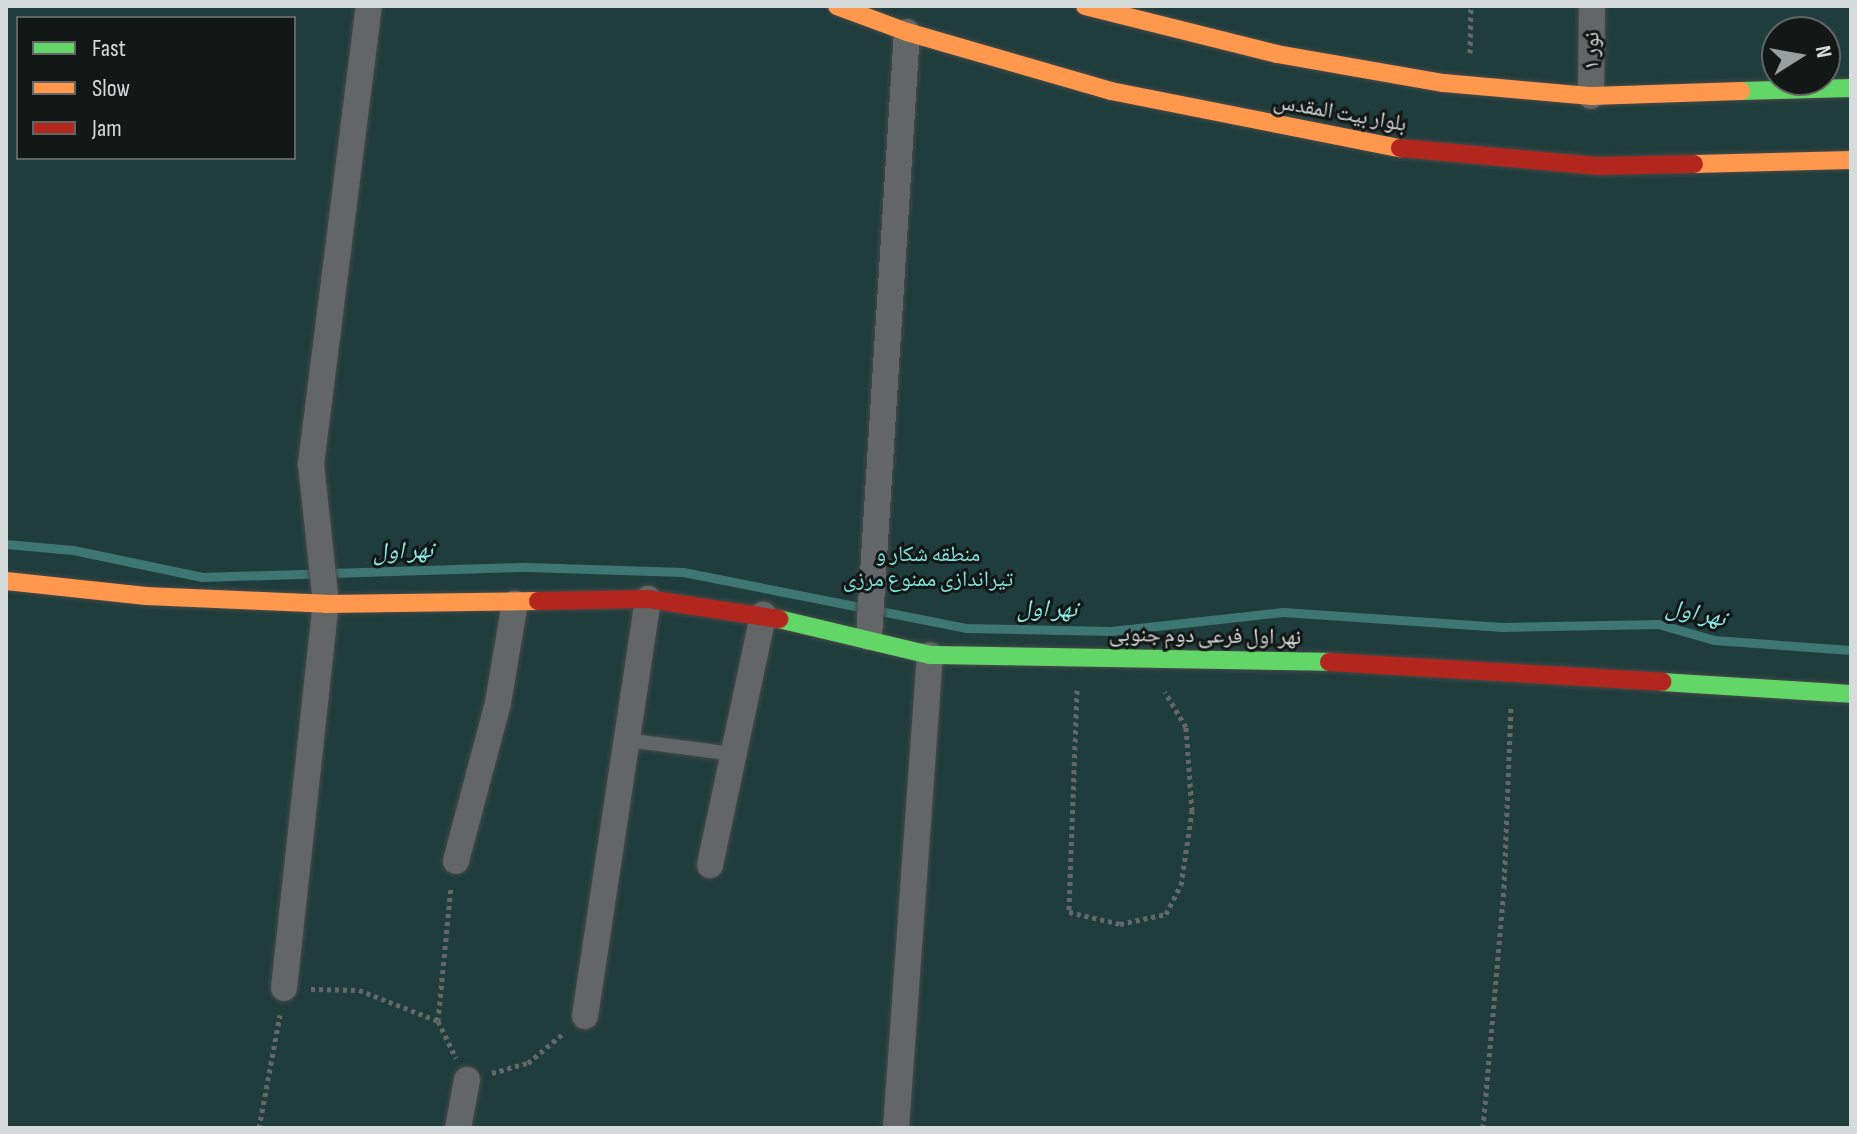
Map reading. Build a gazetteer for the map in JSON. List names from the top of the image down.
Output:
{
  "streets": {
    "street": ["نور ۱", "بلوار بیت المقدس", "نهر اول فرعی دوم جنوبی"]
  },
  "water": ["نهر اول"],
  "parks": ["منطقه شکار و تیراندازی ممنوع مرزی"],
  "legend": ["Fast", "Slow", "Jam"],
  "north": "right"
}
